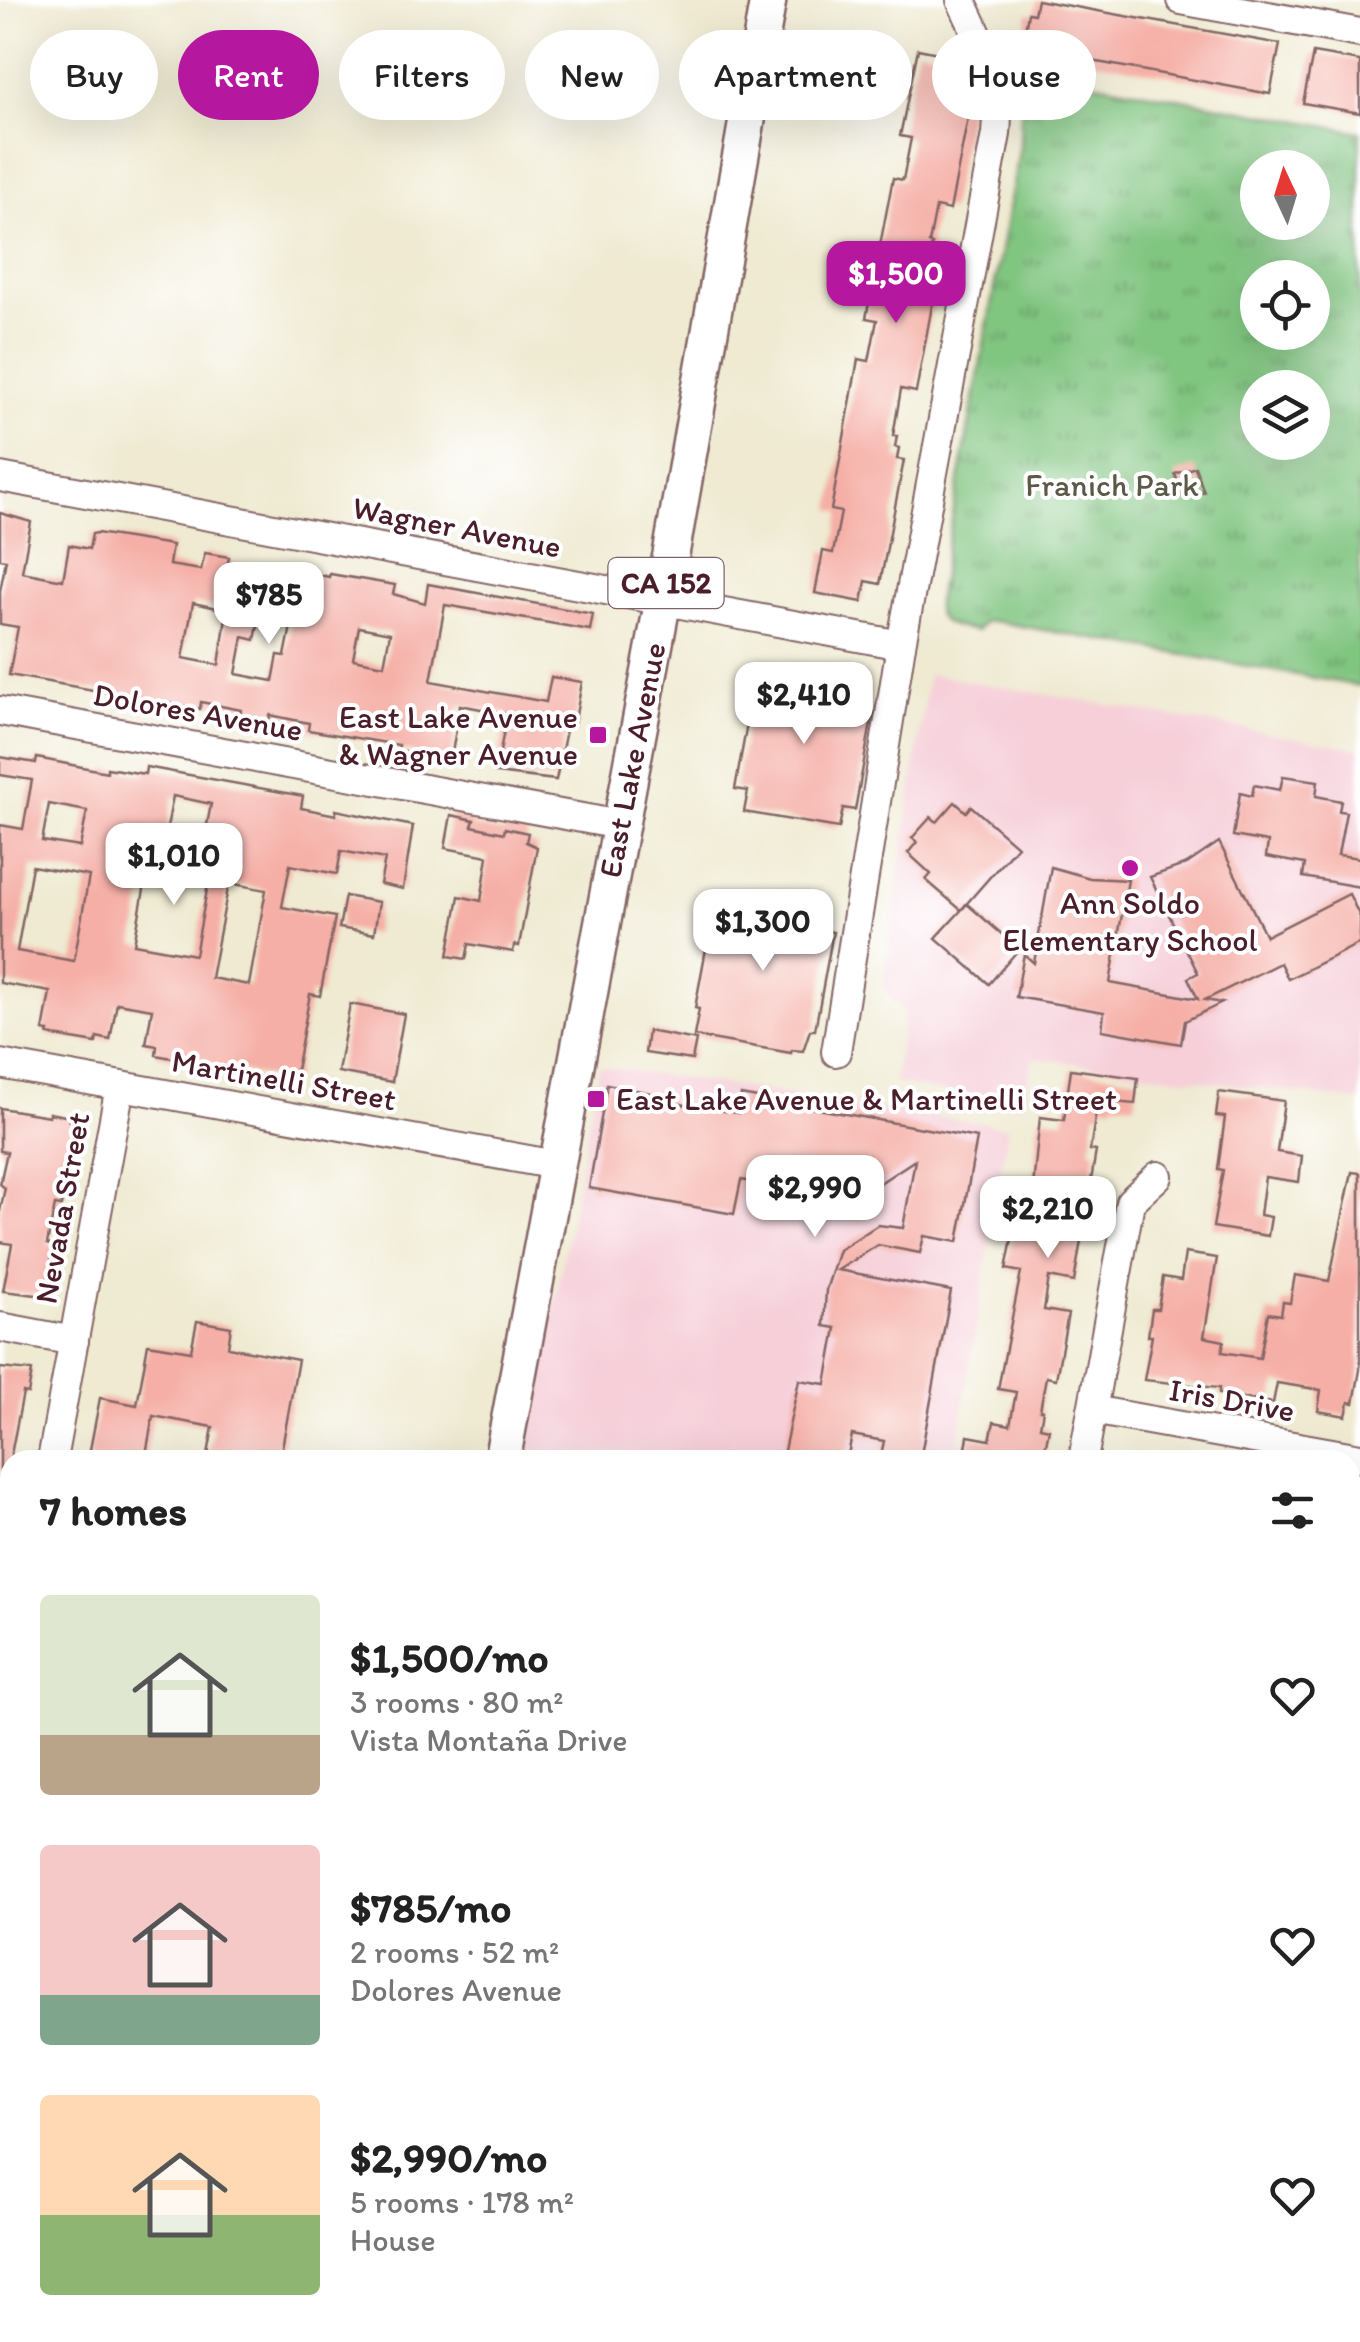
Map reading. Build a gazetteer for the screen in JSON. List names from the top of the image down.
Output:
{
  "streets": {
    "main road": ["CA 152", "East Lake Avenue"],
    "street": [
      "Wagner Avenue",
      "Dolores Avenue",
      "Martinelli Street",
      "Nevada Street",
      "Iris Drive"
    ]
  },
  "crossings": [
    ["Wagner Avenue", "East Lake Avenue"],
    ["Dolores Avenue", "East Lake Avenue"],
    ["East Lake Avenue", "Martinelli Street"],
    ["Martinelli Street", "Nevada Street"]
  ],
  "parks": ["Franich Park"],
  "places": {
    "transit": ["East Lake Avenue & Wagner Avenue", "East Lake Avenue & Martinelli Street"],
    "other": ["Ann Soldo Elementary School"]
  },
  "north": "top",
  "page": {
    "chip": [
      "Buy",
      "Rent",
      "Filters",
      "New",
      "Apartment",
      "House"
    ],
    "price": [
      "$1,500",
      "$785",
      "$2,410",
      "$1,010",
      "$1,300",
      "$2,990",
      "$2,210"
    ],
    "heading": "7 homes",
    "list": [
      {
        "name": "$1,500/mo",
        "note": "3 rooms · 80 m² · Vista Montaña Drive"
      },
      {
        "name": "$785/mo",
        "note": "2 rooms · 52 m² · Dolores Avenue"
      },
      {
        "name": "$2,990/mo",
        "note": "5 rooms · 178 m² · House"
      }
    ]
  }
}
